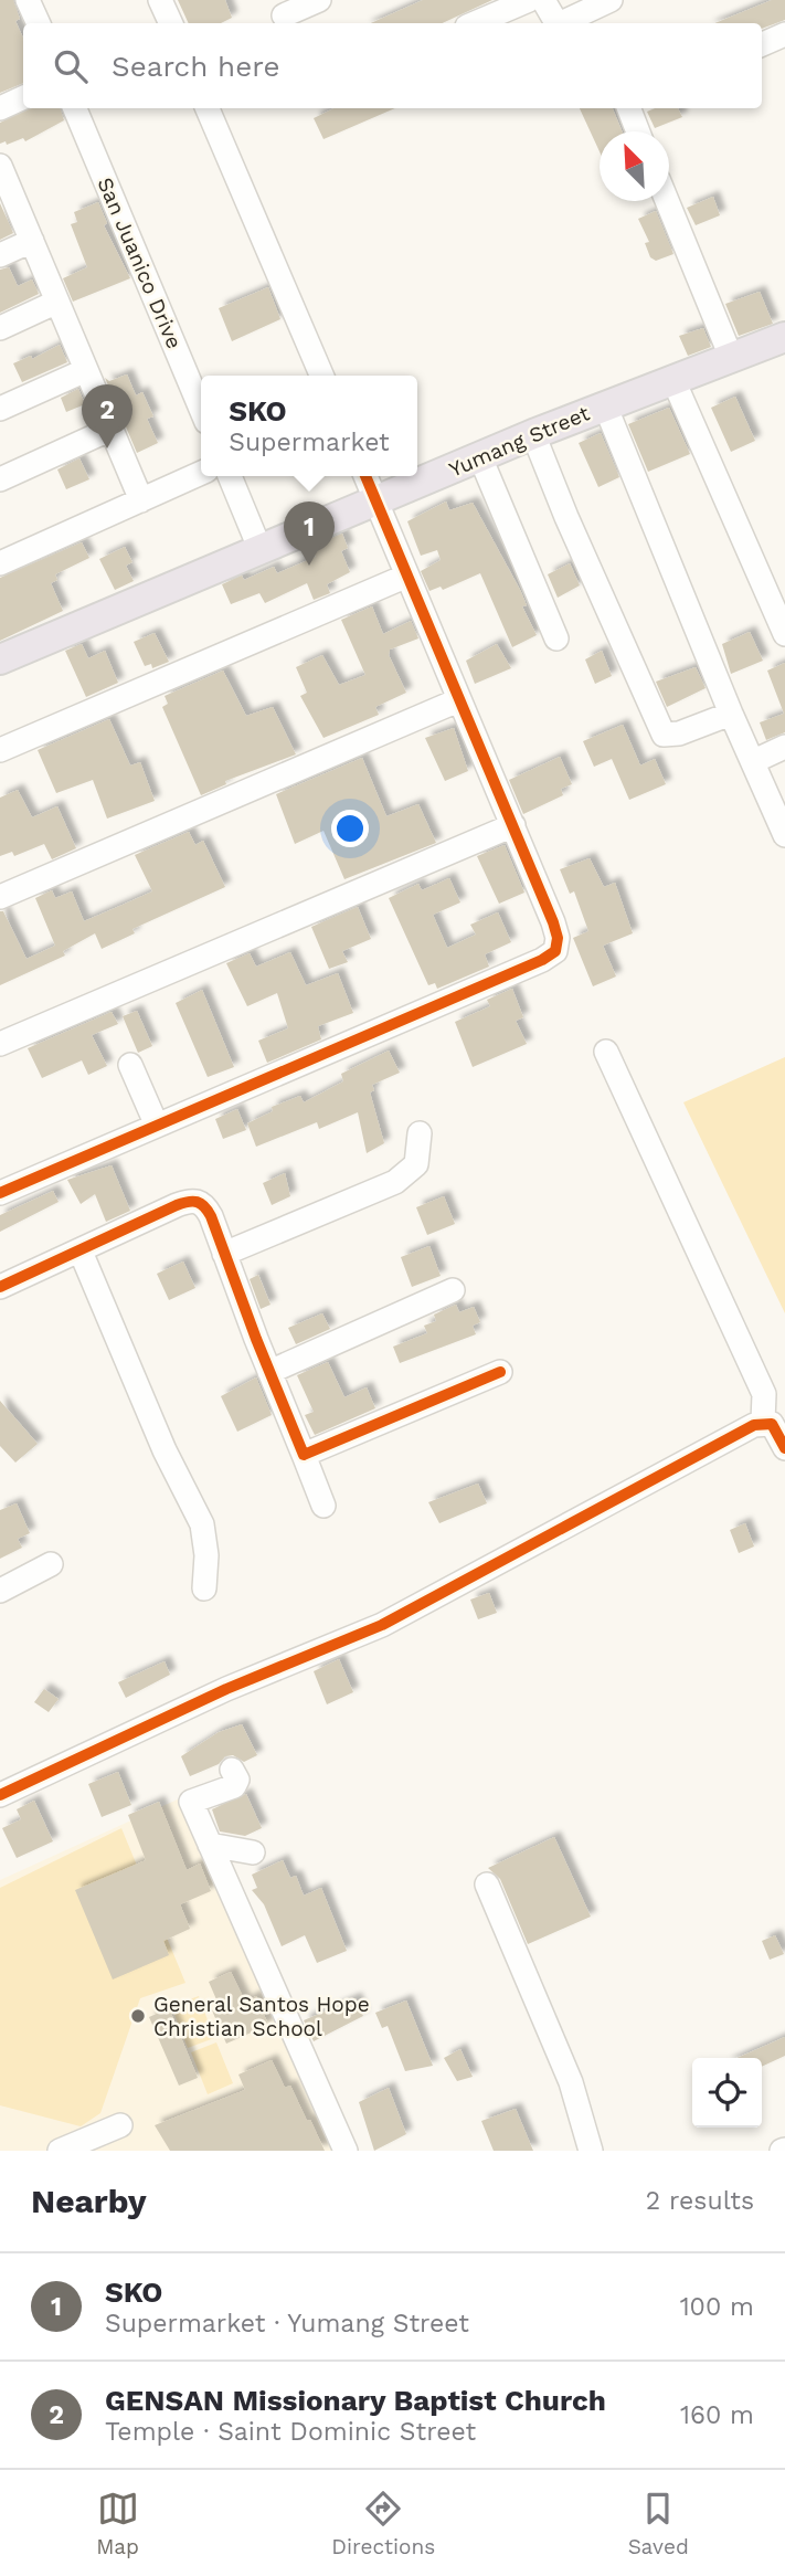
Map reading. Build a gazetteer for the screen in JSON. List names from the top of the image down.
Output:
{
  "streets": {
    "main road": ["Yumang Street"],
    "street": ["San Juanico Drive"]
  },
  "places": ["General Santos Hope Christian School"],
  "north": "top left",
  "page": {
    "search": "Search here",
    "popup": ["SKO", "Supermarket"],
    "pins": ["2", "1"],
    "heading": ["Nearby", "2 results"],
    "list": [
      {
        "mark": "1",
        "name": "SKO",
        "note": "Supermarket · Yumang Street",
        "value": "100 m"
      },
      {
        "mark": "2",
        "name": "GENSAN Missionary Baptist Church",
        "note": "Temple · Saint Dominic Street",
        "value": "160 m"
      }
    ],
    "nav": ["Map", "Directions", "Saved"]
  }
}
